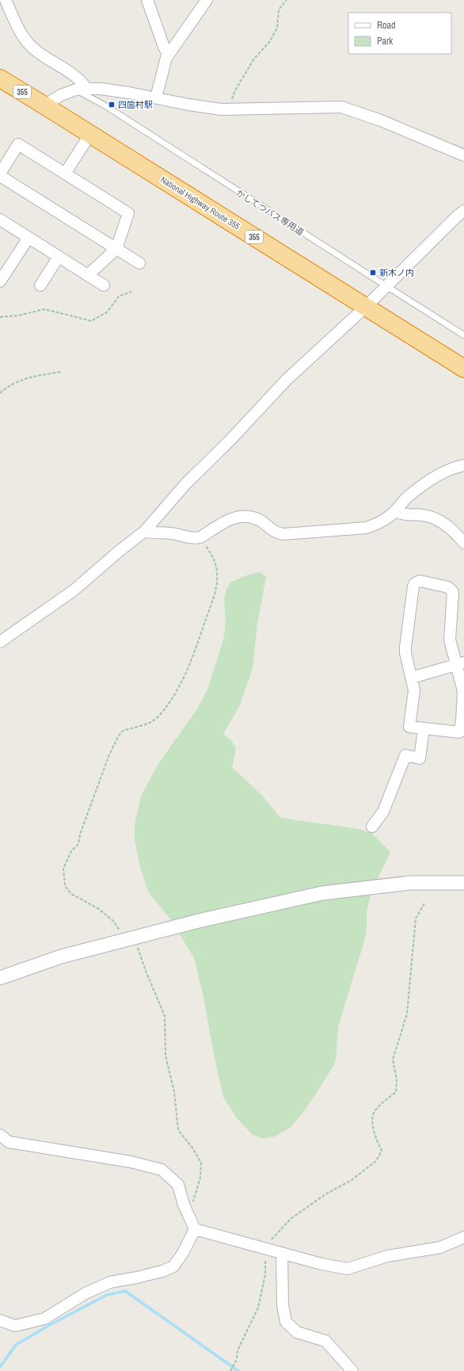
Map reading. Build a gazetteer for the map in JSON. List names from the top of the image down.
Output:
{
  "streets": {
    "highway": ["355", "National Highway Route 355"],
    "lane": ["かしてつバス専用道"]
  },
  "places": {
    "transit": ["四箇村駅", "新木ノ内"]
  },
  "legend": ["Road", "Park"]
}
